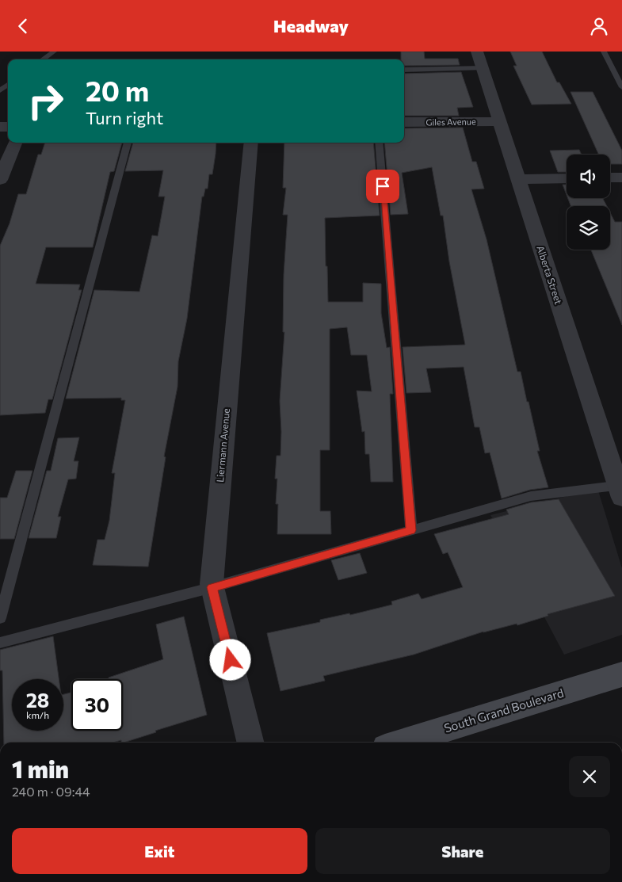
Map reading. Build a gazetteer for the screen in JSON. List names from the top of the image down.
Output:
{
  "streets": {
    "main road": ["South Grand Boulevard"],
    "street": ["Giles Avenue", "Alberta Street", "Liermann Avenue"]
  },
  "crossings": [
    ["Giles Avenue", "Alberta Street"]
  ],
  "page": {
    "header": "Headway",
    "turn": ["20 m", "Turn right"],
    "speed": "28 km/h",
    "limit": "30",
    "heading": ["1 min", "240 m · 09:44"],
    "buttons": ["Exit", "Share"]
  }
}
